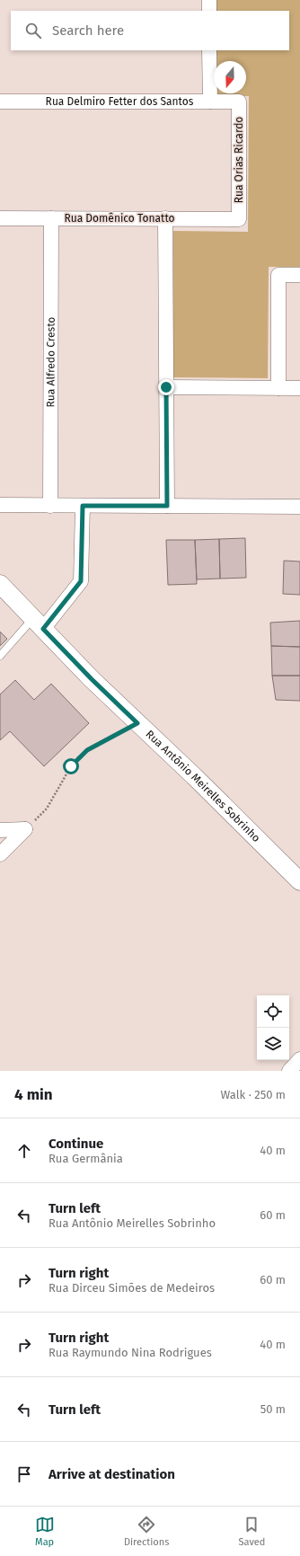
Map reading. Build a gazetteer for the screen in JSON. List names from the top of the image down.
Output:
{
  "streets": {
    "street": [
      "Rua Delmiro Fetter dos Santos",
      "Rua Orias Ricardo",
      "Rua Domênico Tonatto",
      "Rua Alfredo Cresto",
      "Rua Antônio Meirelles Sobrinho"
    ]
  },
  "crossings": [
    ["Rua Delmiro Fetter dos Santos", "Rua Orias Ricardo"],
    ["Rua Orias Ricardo", "Rua Domênico Tonatto"],
    ["Rua Domênico Tonatto", "Rua Alfredo Cresto"]
  ],
  "north": "bottom",
  "page": {
    "search": "Search here",
    "heading": ["4 min", "Walk · 250 m"],
    "list": [
      ["Continue", "Rua Germânia", "40 m"],
      ["Turn left", "Rua Antônio Meirelles Sobrinho", "60 m"],
      ["Turn right", "Rua Dirceu Simões de Medeiros", "60 m"],
      ["Turn right", "Rua Raymundo Nina Rodrigues", "40 m"],
      ["Turn left", "50 m"],
      "Arrive at destination"
    ],
    "nav": ["Map", "Directions", "Saved"]
  }
}
